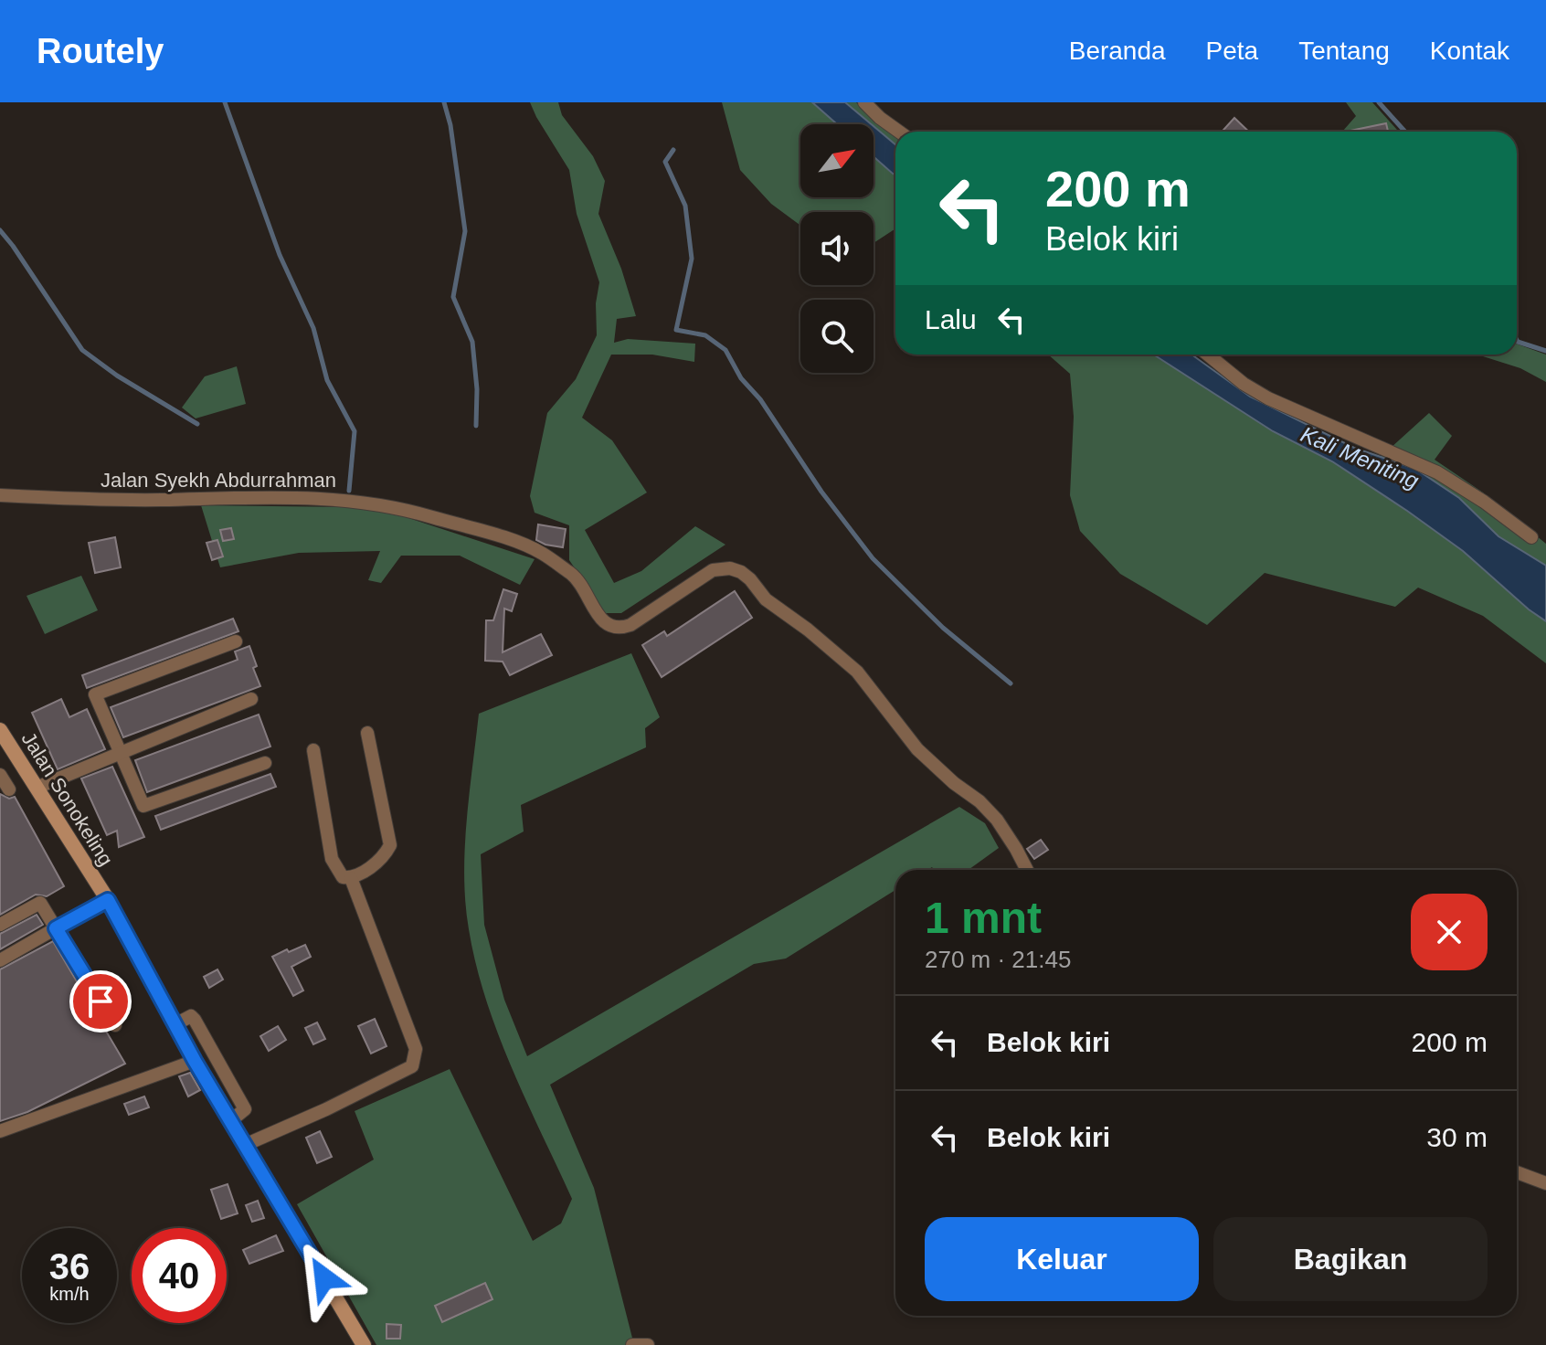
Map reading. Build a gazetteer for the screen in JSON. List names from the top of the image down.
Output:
{
  "streets": {
    "street": ["Jalan Syekh Abdurrahman", "Jalan Sonokeling"]
  },
  "water": ["Kali Meniting"],
  "north": "top right",
  "page": {
    "header": "Routely",
    "nav": [
      "Beranda",
      "Peta",
      "Tentang",
      "Kontak"
    ],
    "turn": ["200 m", "Belok kiri"],
    "then": "Lalu",
    "heading": ["1 mnt", "270 m · 21:45"],
    "list": [
      {
        "name": "Belok kiri",
        "value": "200 m"
      },
      {
        "name": "Belok kiri",
        "value": "30 m"
      }
    ],
    "buttons": ["Keluar", "Bagikan"],
    "speed": "36 km/h",
    "limit": "40"
  }
}
